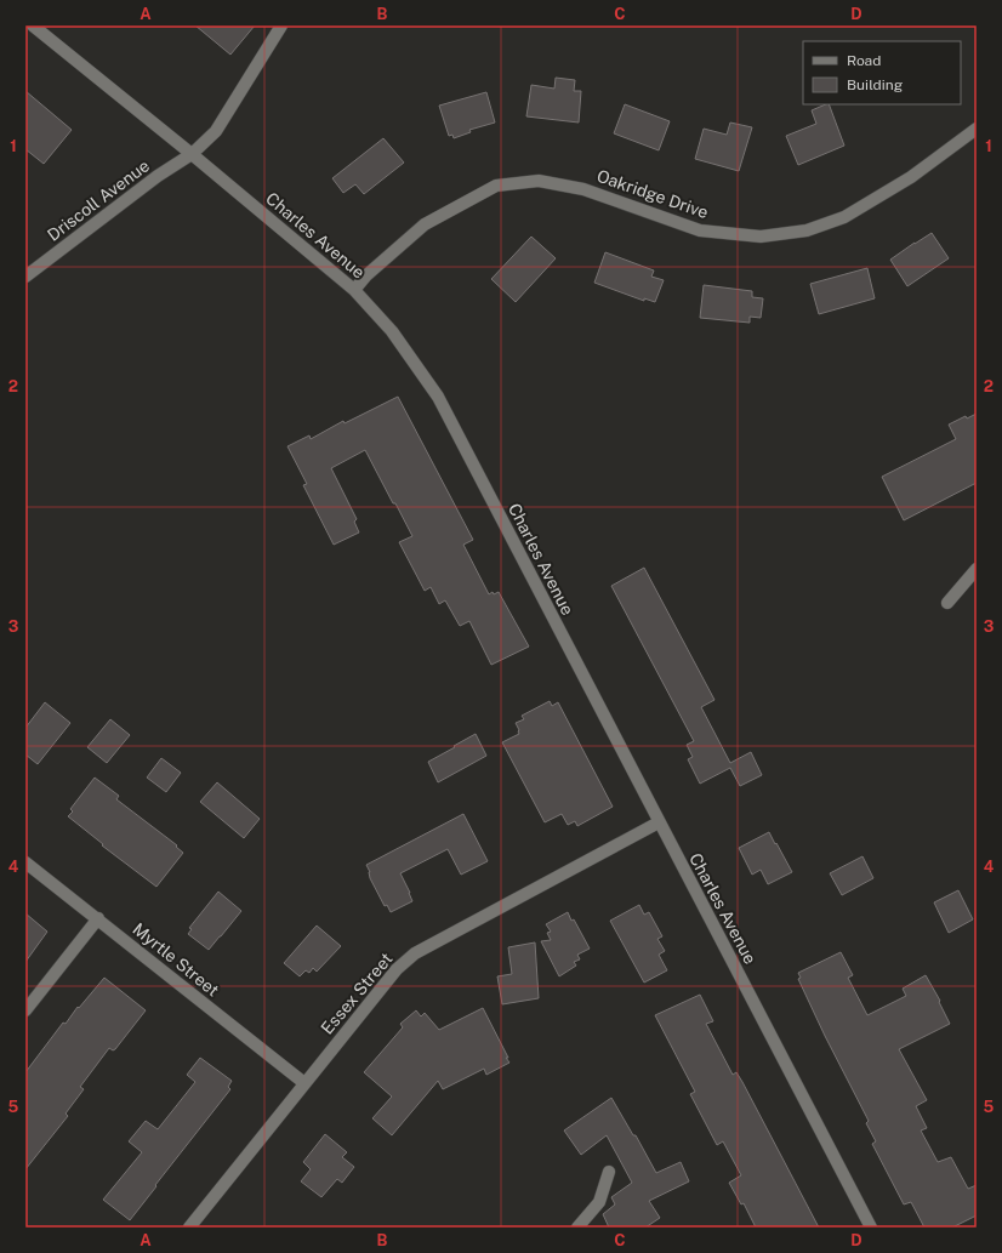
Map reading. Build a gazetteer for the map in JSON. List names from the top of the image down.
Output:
{
  "streets": {
    "street": [
      "Oakridge Drive",
      "Driscoll Avenue",
      "Charles Avenue",
      "Myrtle Street",
      "Essex Street"
    ]
  },
  "crossings": [
    ["Oakridge Drive", "Charles Avenue"],
    ["Driscoll Avenue", "Charles Avenue"],
    ["Charles Avenue", "Essex Street"],
    ["Myrtle Street", "Essex Street"]
  ],
  "legend": ["Road", "Building"],
  "grid": {
    "columns": [
      "A",
      "B",
      "C",
      "D"
    ],
    "rows": [
      "1",
      "2",
      "3",
      "4",
      "5"
    ]
  }
}
